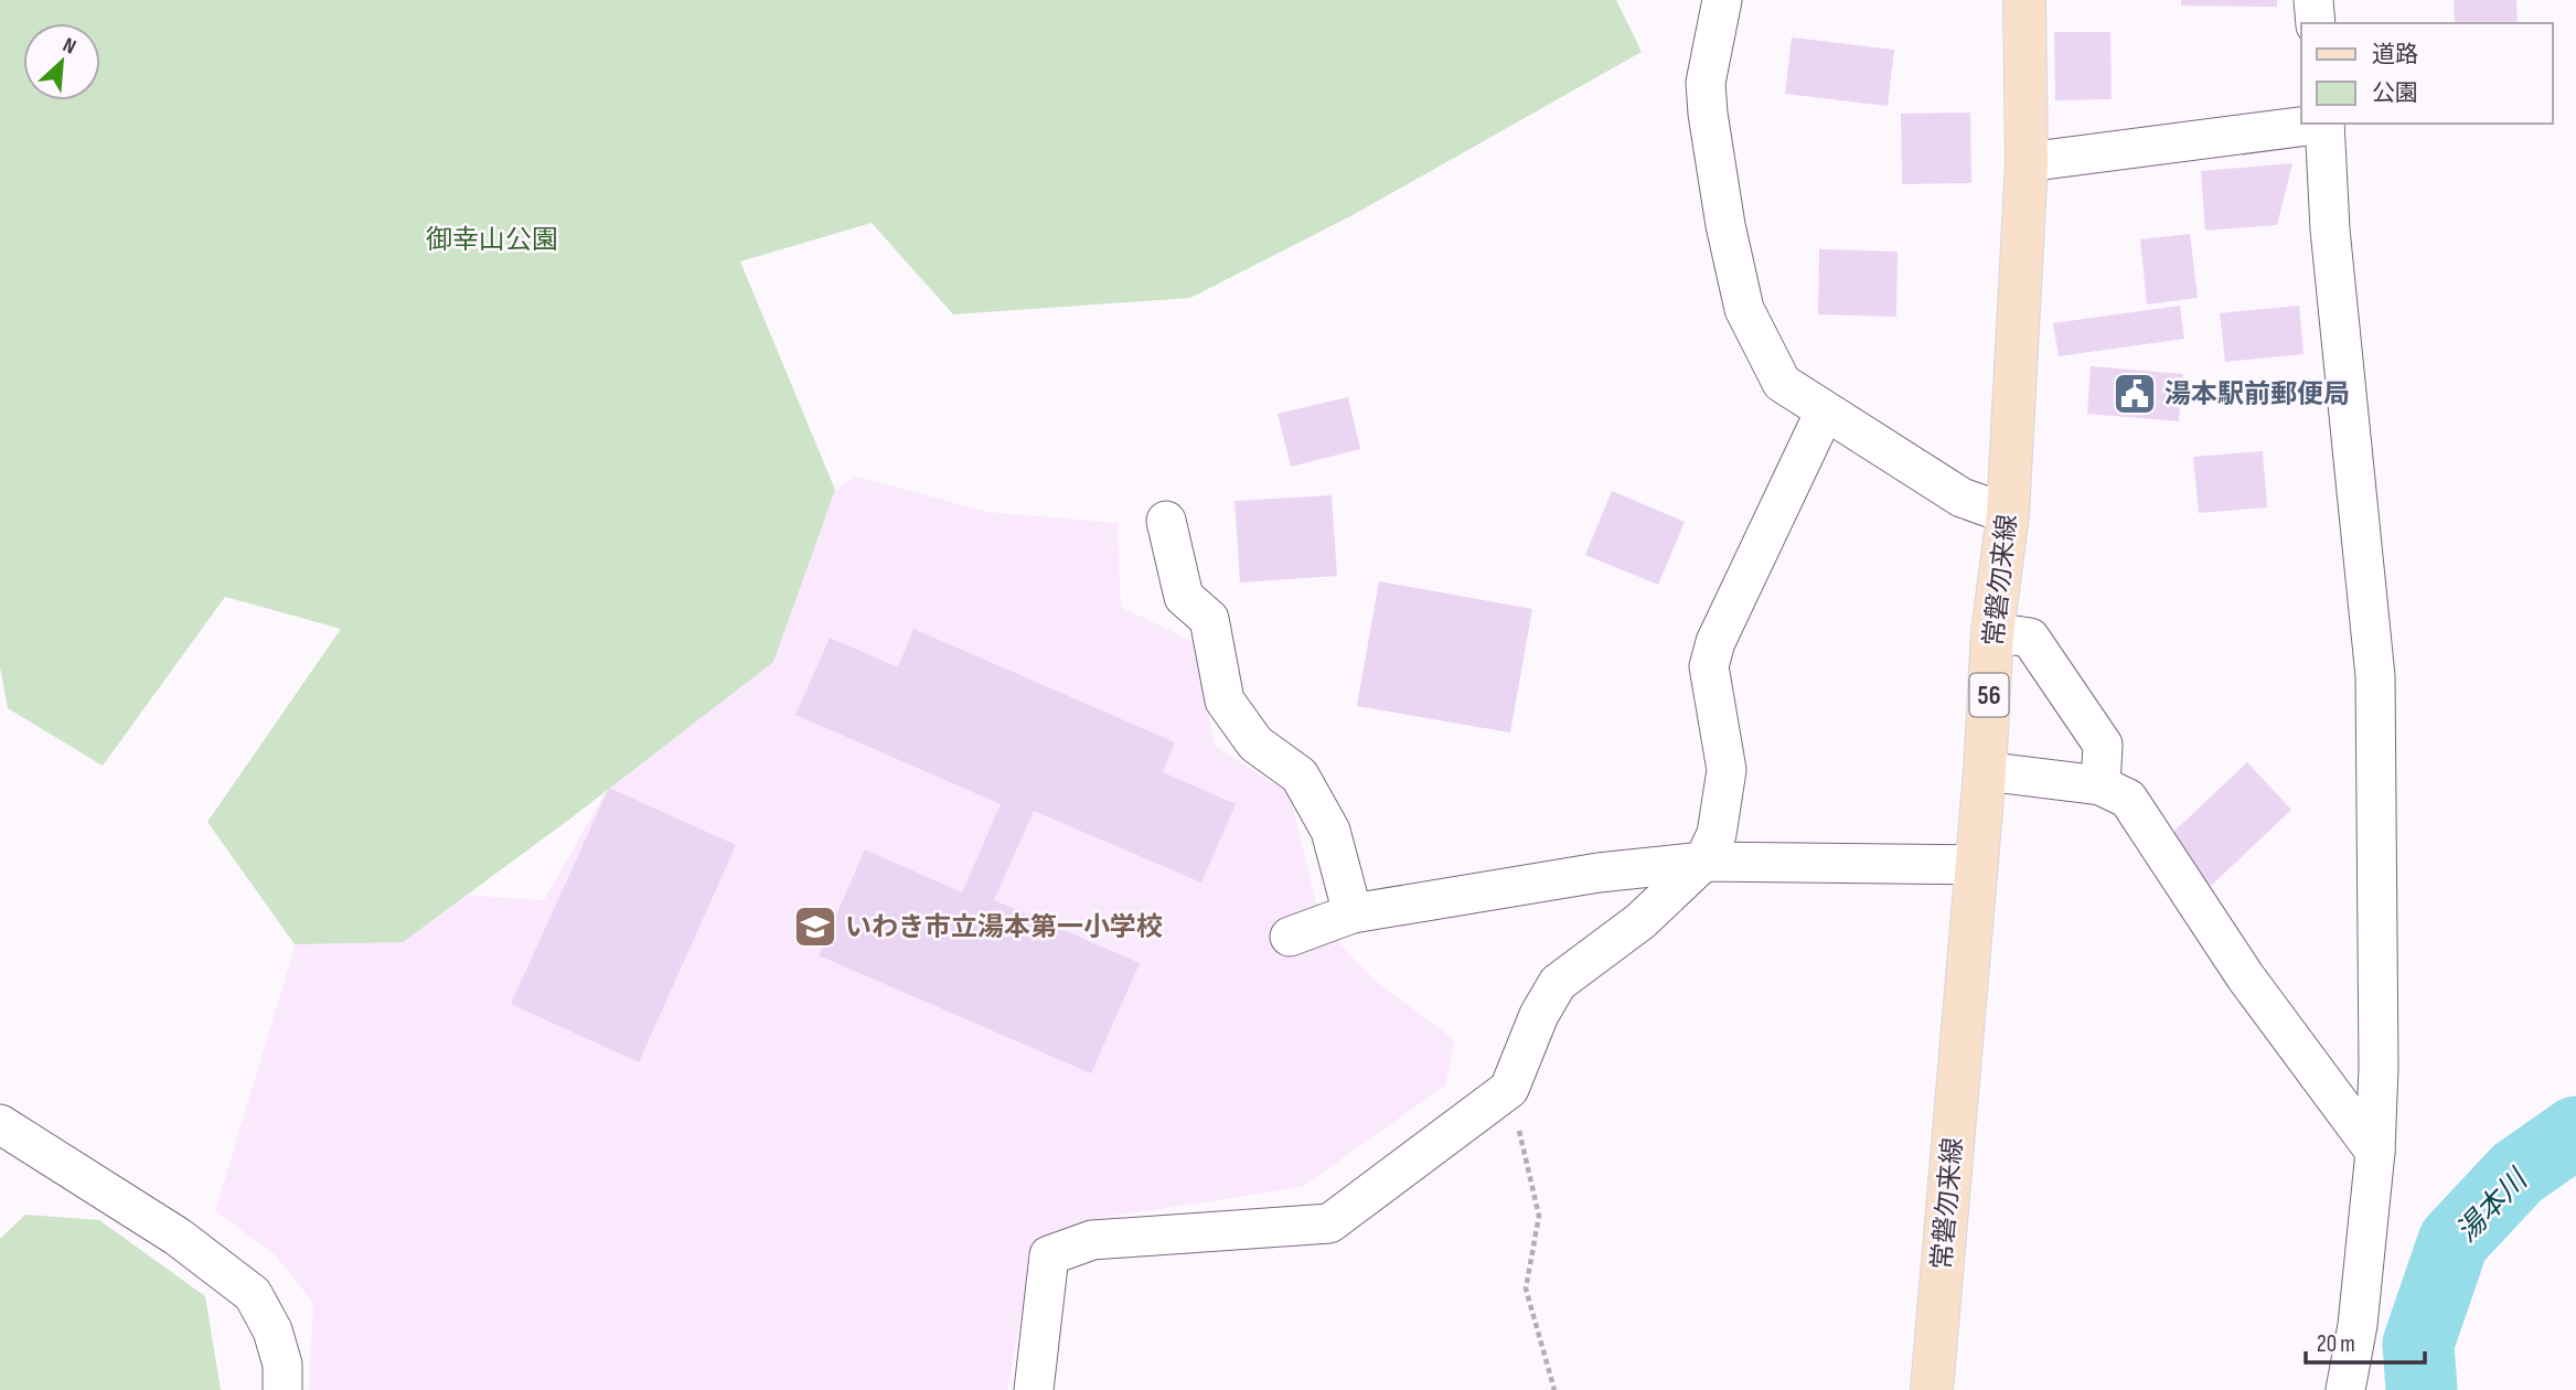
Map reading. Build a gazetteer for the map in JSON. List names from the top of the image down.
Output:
{
  "streets": {
    "main road": ["常磐勿来線", "56"]
  },
  "water": ["湯本川"],
  "parks": ["御幸山公園"],
  "places": {
    "public building": ["湯本駅前郵便局"],
    "school or university": ["いわき市立湯本第一小学校"]
  },
  "legend": ["道路", "公園"],
  "scale_bar": "20 m",
  "north": "top right"
}
